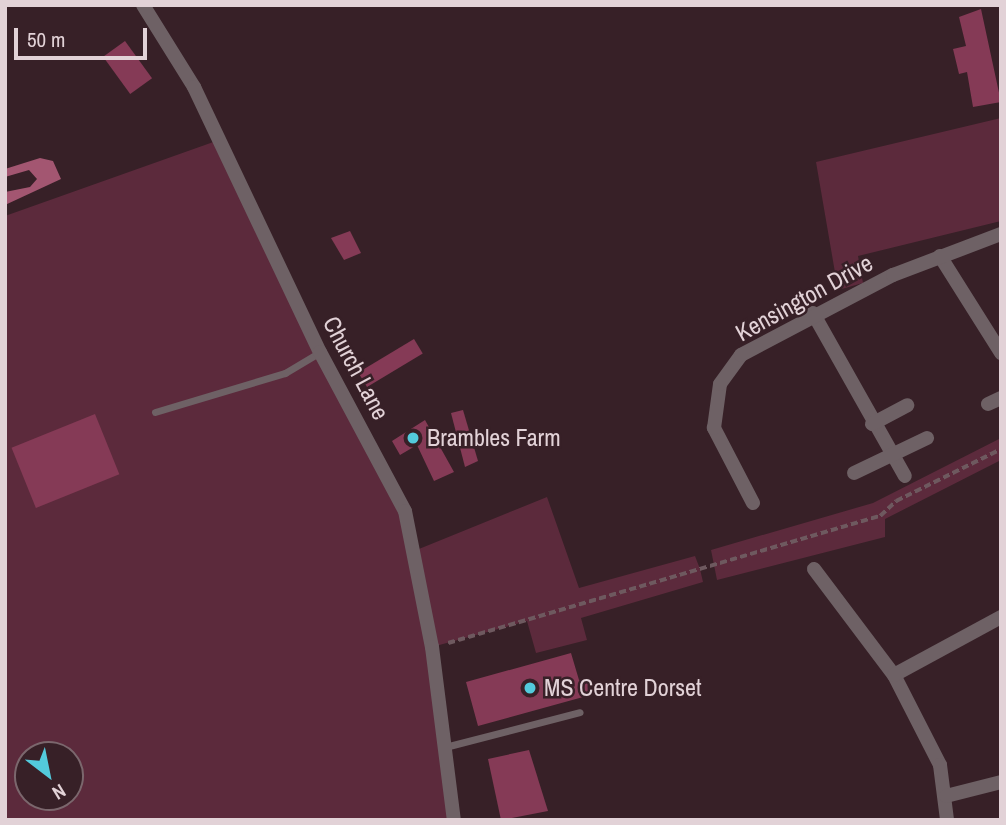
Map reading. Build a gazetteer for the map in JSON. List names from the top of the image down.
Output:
{
  "streets": {
    "street": ["Kensington Drive", "Church Lane"]
  },
  "places": ["Brambles Farm", "MS Centre Dorset"],
  "scale_bar": "50 m",
  "north": "bottom right"
}
